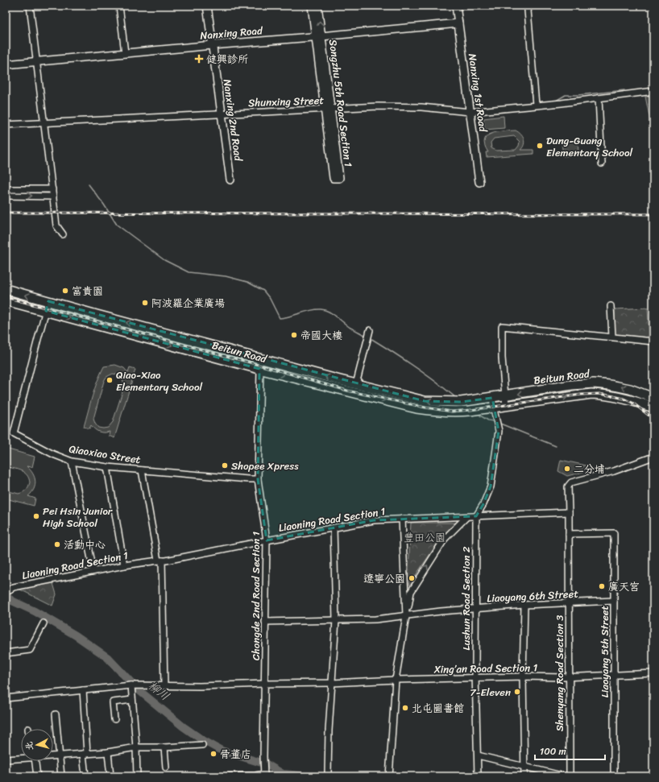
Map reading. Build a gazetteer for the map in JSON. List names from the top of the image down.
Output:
{
  "streets": {
    "main road": ["Beitun Road"],
    "street": [
      "Nanxing Road",
      "Nanxing 1st Road",
      "Shunxing Street",
      "Songzhu 5th Road Section 1",
      "Nanxing 2nd Road",
      "Qiaoxiao Street",
      "Liaoning Road Section 1",
      "Chongde 2nd Road Section 1",
      "Liaoyang 6th Street",
      "Lushun Road Section 2",
      "Liaoyang 5th Street",
      "Xing’an Road Section 1",
      "Shenyang Road Section 3"
    ]
  },
  "crossings": [
    ["Nanxing Road", "Nanxing 1st Road"],
    ["Nanxing Road", "Songzhu 5th Road Section 1"],
    ["Nanxing Road", "Nanxing 2nd Road"],
    ["Nanxing 1st Road", "Shunxing Street"],
    ["Shunxing Street", "Songzhu 5th Road Section 1"],
    ["Shunxing Street", "Nanxing 2nd Road"],
    ["Beitun Road", "Qiaoxiao Street"],
    ["Beitun Road", "Chongde 2nd Road Section 1"],
    ["Qiaoxiao Street", "Chongde 2nd Road Section 1"],
    ["Liaoning Road Section 1", "Chongde 2nd Road Section 1"],
    ["Liaoning Road Section 1", "Lushun Road Section 2"],
    ["Liaoning Road Section 1", "Shenyang Road Section 3"],
    ["Chongde 2nd Road Section 1", "Liaoyang 6th Street"],
    ["Chongde 2nd Road Section 1", "Xing’an Road Section 1"],
    ["Liaoyang 6th Street", "Lushun Road Section 2"],
    ["Liaoyang 6th Street", "Liaoyang 5th Street"],
    ["Liaoyang 6th Street", "Shenyang Road Section 3"],
    ["Lushun Road Section 2", "Xing’an Road Section 1"],
    ["Liaoyang 5th Street", "Xing’an Road Section 1"],
    ["Liaoyang 5th Street", "Shenyang Road Section 3"],
    ["Xing’an Road Section 1", "Shenyang Road Section 3"]
  ],
  "water": ["柳川"],
  "parks": ["豐田公園"],
  "places": {
    "health": ["健興診所"],
    "other": [
      "Dung-Guang Elementary School",
      "富貴園",
      "阿波羅企業廣場",
      "帝國大樓",
      "Qiao-Xiao Elementary School",
      "Shopee Xpress",
      "二分埔",
      "Pei Hsin Junior High School",
      "活動中心",
      "遼寧公園",
      "廣天宮",
      "7-Eleven",
      "北屯圖書館",
      "骨董店"
    ]
  },
  "scale_bar": "100 m",
  "north": "left"
}
